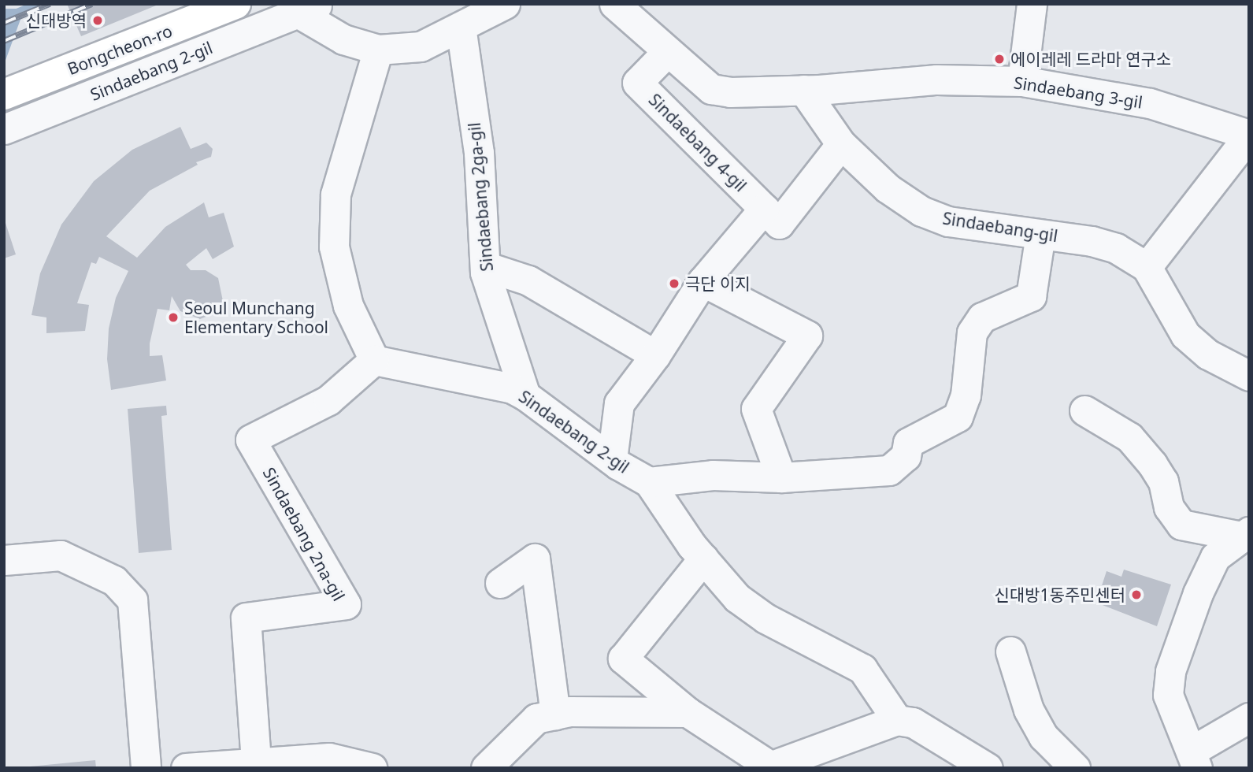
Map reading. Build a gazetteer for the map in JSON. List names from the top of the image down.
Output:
{
  "streets": {
    "main road": ["Bongcheon-ro"],
    "street": [
      "Sindaebang 2-gil",
      "Sindaebang 3-gil",
      "Sindaebang 4-gil",
      "Sindaebang 2ga-gil",
      "Sindaebang-gil",
      "Sindaebang 2na-gil"
    ]
  },
  "crossings": [
    ["Sindaebang 2-gil", "Sindaebang 2ga-gil"],
    ["Sindaebang 2-gil", "Sindaebang 2na-gil"],
    ["Sindaebang 3-gil", "Sindaebang-gil"],
    ["Sindaebang 4-gil", "Sindaebang-gil"]
  ],
  "places": [
    "신대방역",
    "에이레레 드라마 연구소",
    "극단 이지",
    "Seoul Munchang Elementary School",
    "신대방1동주민센터"
  ]
}
